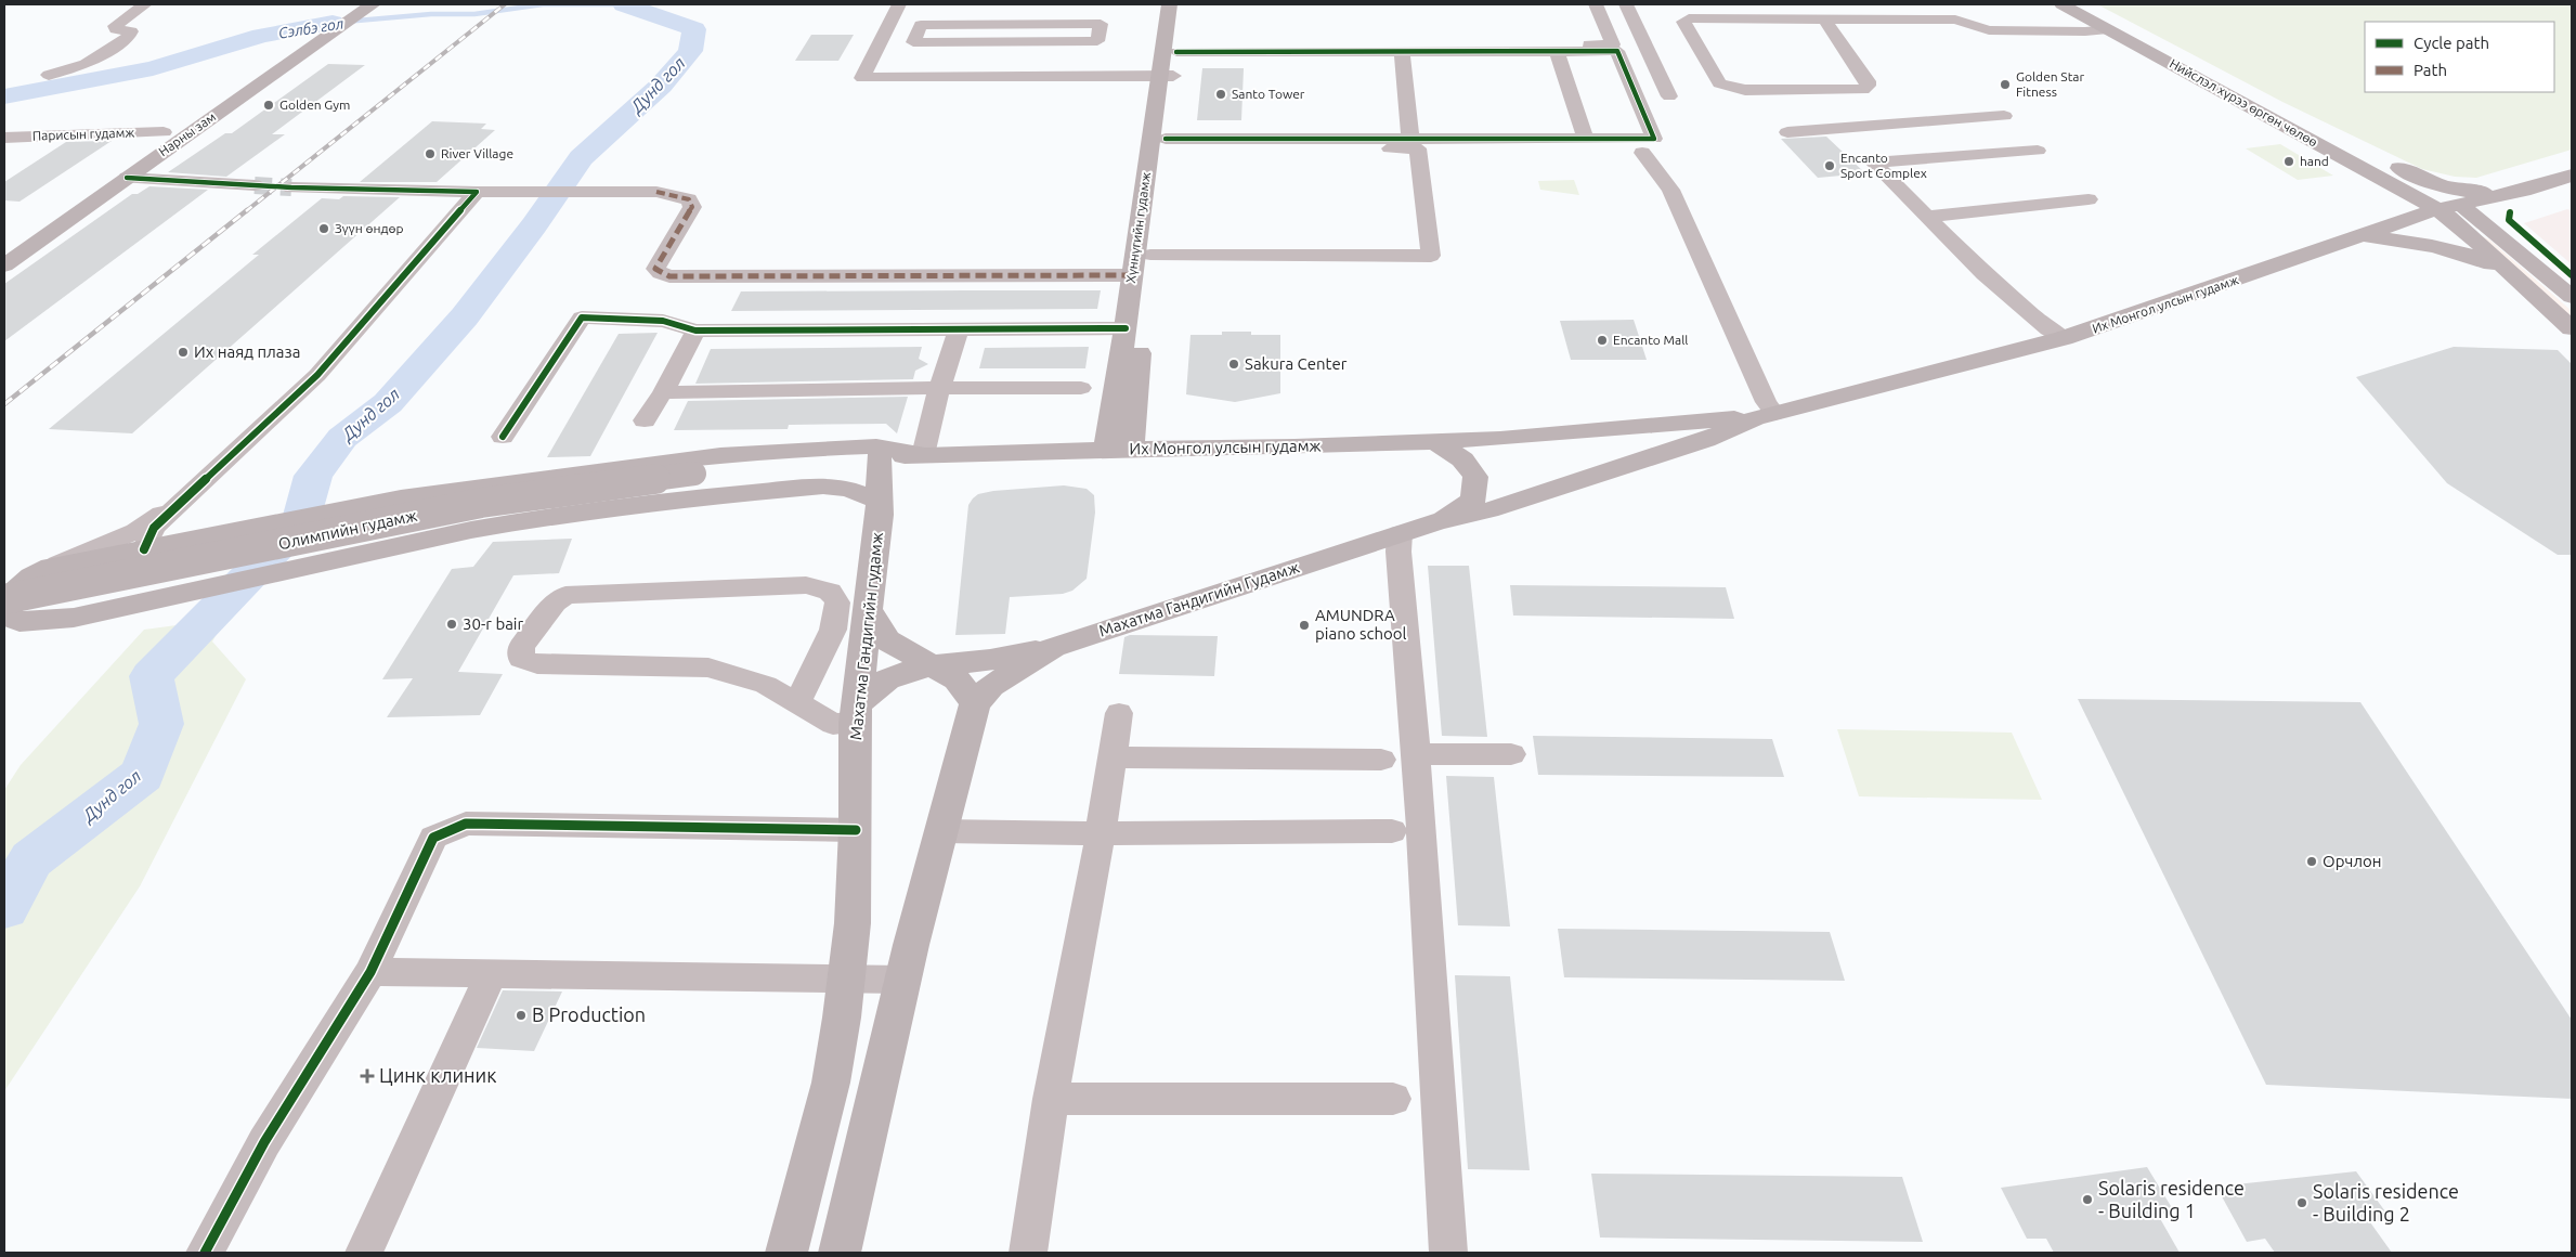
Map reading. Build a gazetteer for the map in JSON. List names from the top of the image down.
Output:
{
  "streets": {
    "main road": [
      "Нийслэл хүрээ өргөн чөлөө",
      "Нарны зам",
      "Хүннүгийн гудамж",
      "Их Монгол улсын гудамж",
      "Олимпийн гудамж",
      "Махатма Гандигийн Гудамж",
      "Махатма Гандигийн гудамж"
    ],
    "street": ["Парисын гудамж"]
  },
  "crossings": [
    ["Нийслэл хүрээ өргөн чөлөө", "Их Монгол улсын гудамж"],
    ["Парисын гудамж", "Нарны зам"],
    ["Хүннүгийн гудамж", "Их Монгол улсын гудамж"],
    ["Их Монгол улсын гудамж", "Олимпийн гудамж"],
    ["Их Монгол улсын гудамж", "Махатма Гандигийн Гудамж"],
    ["Их Монгол улсын гудамж", "Махатма Гандигийн гудамж"]
  ],
  "water": ["Сэлбэ гол", "Дунд гол"],
  "places": {
    "other": [
      "Golden Star Fitness",
      "Santo Tower",
      "Golden Gym",
      "River Village",
      "hand",
      "Encanto Sport Complex",
      "Зүүн өндөр",
      "Encanto Mall",
      "Их наяд плаза",
      "Sakura Center",
      "30-r bair",
      "AMUNDRA piano school",
      "Орчлон",
      "B Production",
      "Solaris residence - Building 1",
      "Solaris residence - Building 2"
    ],
    "health": ["Цинк клиник"]
  },
  "legend": ["Cycle path", "Path"]
}
